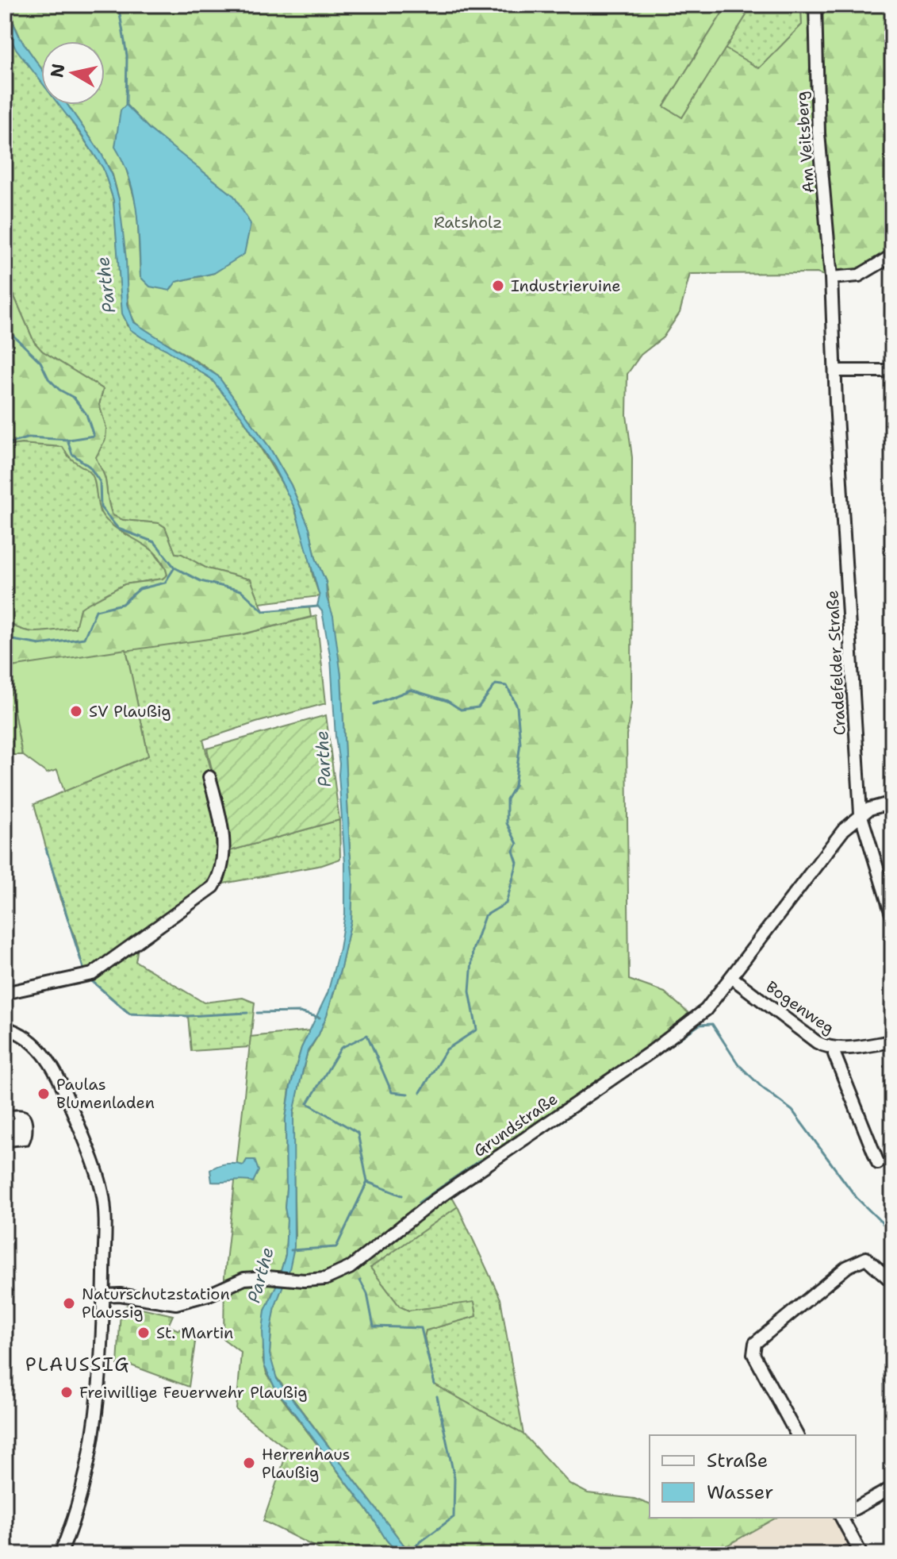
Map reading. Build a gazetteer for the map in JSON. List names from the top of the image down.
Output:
{
  "streets": {
    "street": [
      "Am Veitsberg",
      "Cradefelder Straße",
      "Bogenweg",
      "Grundstraße"
    ]
  },
  "crossings": [
    ["Am Veitsberg", "Cradefelder Straße"],
    ["Cradefelder Straße", "Grundstraße"],
    ["Bogenweg", "Grundstraße"]
  ],
  "districts": ["PLAUSSIG"],
  "water": ["Parthe"],
  "parks": ["Ratsholz"],
  "places": [
    "Industrieruine",
    "SV Plaußig",
    "Paulas Blumenladen",
    "Naturschutzstation Plaussig",
    "St. Martin",
    "Freiwillige Feuerwehr Plaußig",
    "Herrenhaus Plaußig"
  ],
  "legend": ["Straße", "Wasser"],
  "north": "left"
}
